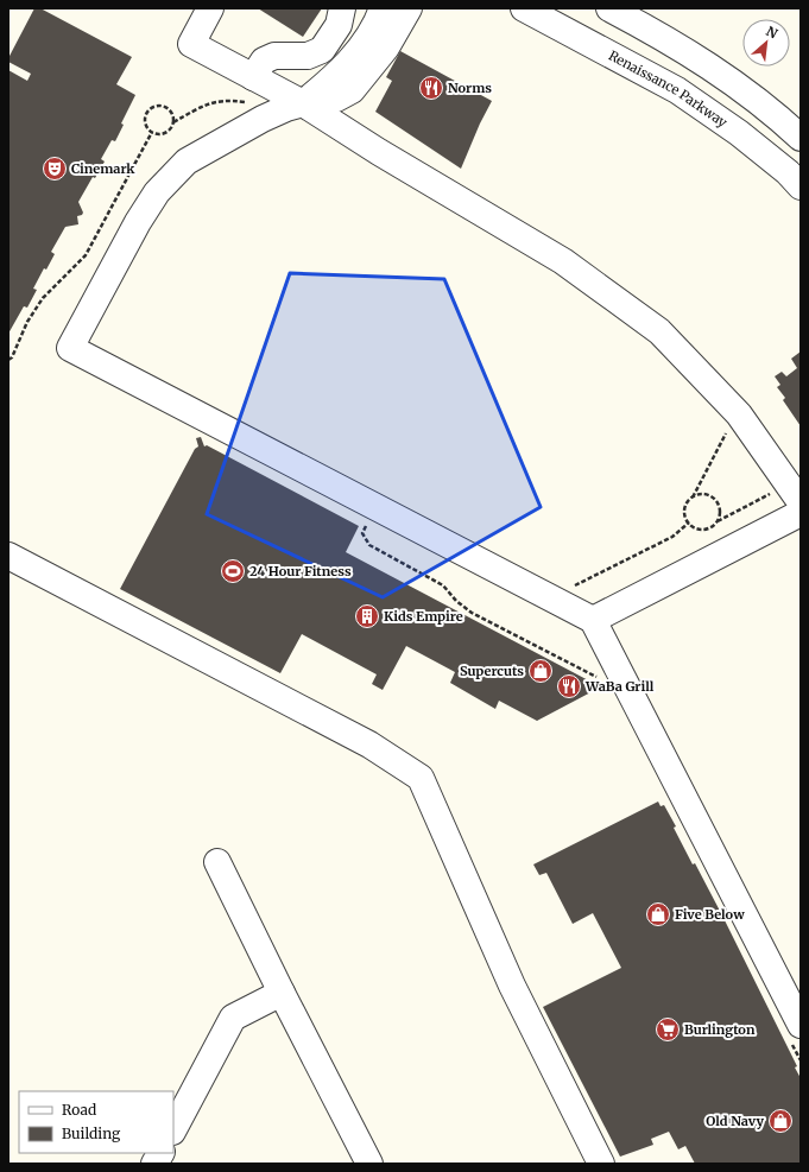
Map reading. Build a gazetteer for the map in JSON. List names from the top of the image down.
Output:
{
  "streets": {
    "street": ["Renaissance Parkway"]
  },
  "places": {
    "restaurant": ["Norms", "WaBa Grill"],
    "theatre": ["Cinemark"],
    "sports": ["24 Hour Fitness"],
    "building": ["Kids Empire"],
    "shop": ["Supercuts", "Five Below", "Old Navy"],
    "supermarket": ["Burlington"]
  },
  "legend": ["Road", "Building"],
  "north": "top right"
}
